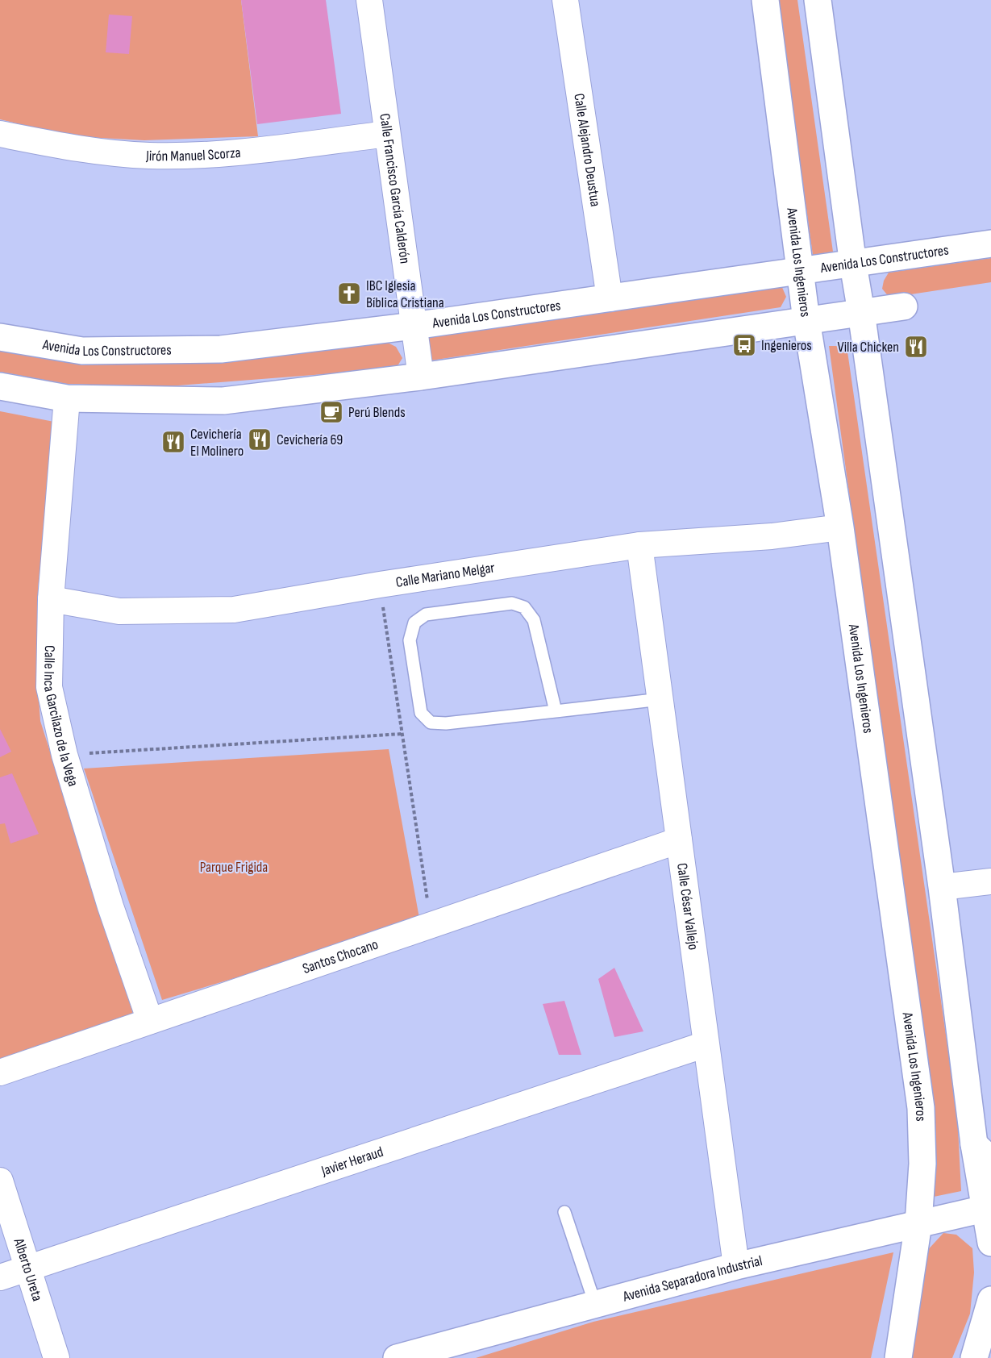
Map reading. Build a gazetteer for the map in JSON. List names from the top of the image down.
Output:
{
  "streets": {
    "street": [
      "Calle Alejandro Deustua",
      "Jirón Manuel Scorza",
      "Calle Francisco García Calderón",
      "Avenida Los Constructores",
      "Avenida Los Ingenieros",
      "Calle Mariano Melgar",
      "Calle Inca Garcilazo de la Vega",
      "Calle César Vallejo",
      "Santos Chocano",
      "Javier Heraud",
      "Alberto Ureta",
      "Avenida Separadora Industrial"
    ]
  },
  "crossings": [
    ["Calle Alejandro Deustua", "Avenida Los Constructores"],
    ["Jirón Manuel Scorza", "Calle Francisco García Calderón"],
    ["Calle Francisco García Calderón", "Avenida Los Constructores"],
    ["Avenida Los Constructores", "Avenida Los Ingenieros"],
    ["Avenida Los Ingenieros", "Calle Mariano Melgar"],
    ["Avenida Los Ingenieros", "Avenida Separadora Industrial"],
    ["Calle Mariano Melgar", "Calle Inca Garcilazo de la Vega"],
    ["Calle Mariano Melgar", "Calle César Vallejo"],
    ["Calle Inca Garcilazo de la Vega", "Santos Chocano"],
    ["Calle César Vallejo", "Santos Chocano"],
    ["Calle César Vallejo", "Javier Heraud"],
    ["Calle César Vallejo", "Avenida Separadora Industrial"],
    ["Javier Heraud", "Alberto Ureta"]
  ],
  "parks": ["Parque Frigida"],
  "places": {
    "church": ["IBC Iglesia Bíblica Cristiana"],
    "bus stop": ["Ingenieros"],
    "restaurant": ["Villa Chicken", "Cevichería 69", "Cevichería El Molinero"],
    "cafe": ["Perú Blends"]
  }
}
